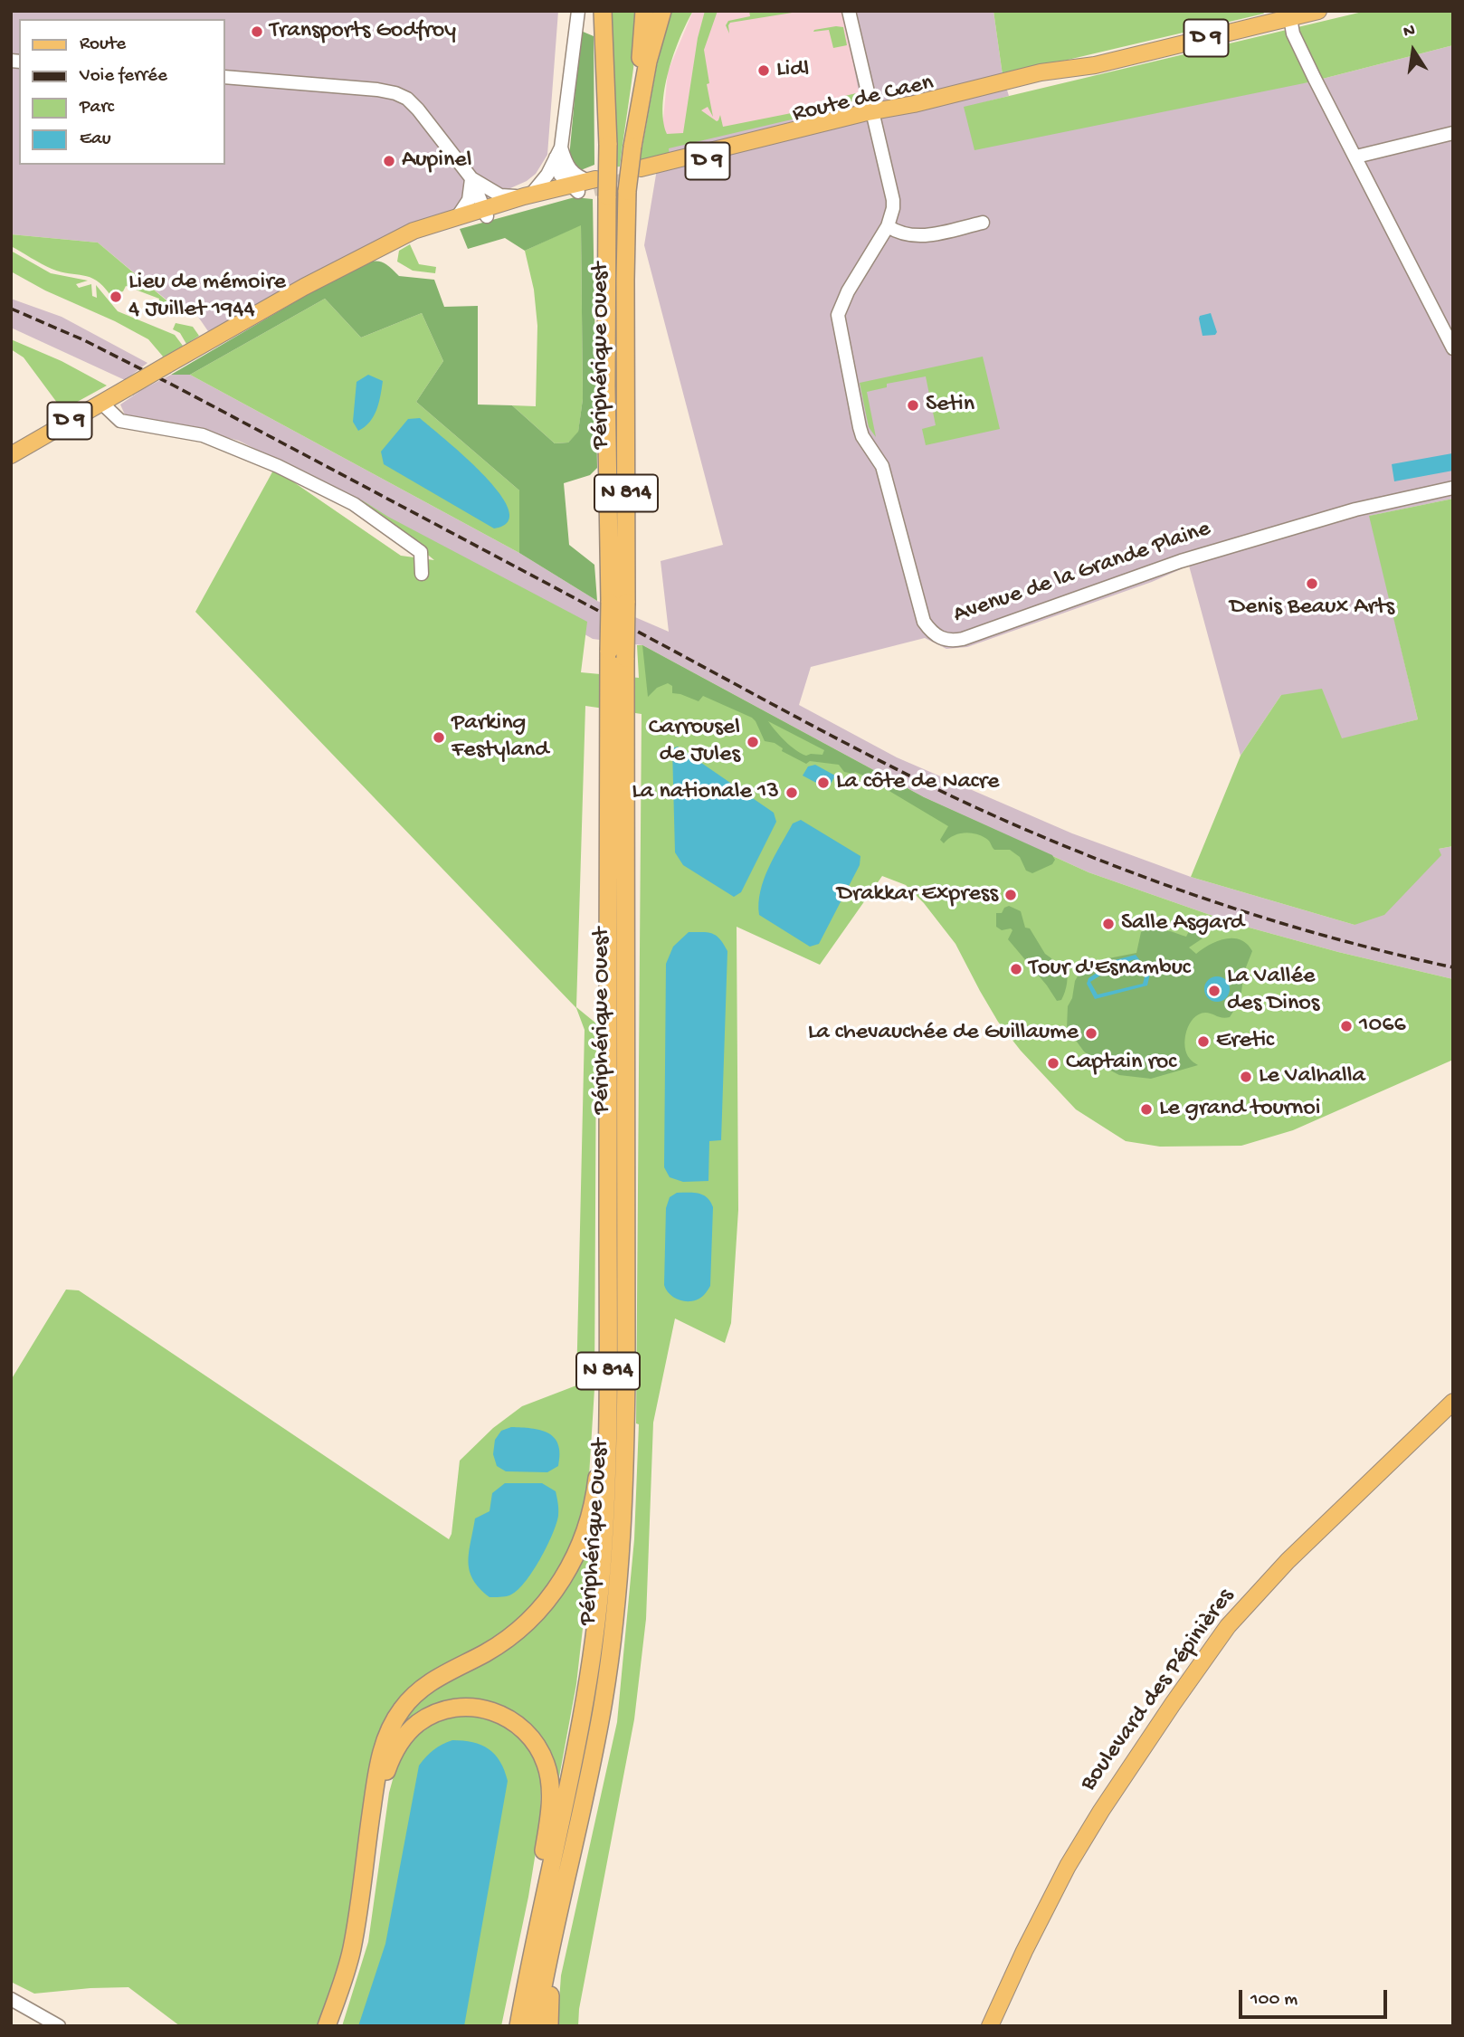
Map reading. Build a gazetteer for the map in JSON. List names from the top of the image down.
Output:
{
  "streets": {
    "highway": ["Périphérique Ouest", "N 814"],
    "main road": ["D 9", "Route de Caen", "Boulevard des Pépinières"],
    "street": ["Avenue de la Grande Plaine"]
  },
  "crossings": [
    ["D 9", "Périphérique Ouest"],
    ["Route de Caen", "Avenue de la Grande Plaine"]
  ],
  "places": [
    "Transports Godfroy",
    "Lidl",
    "Aupinel",
    "Lieu de mémoire 4 Juillet 1944",
    "Setin",
    "Denis Beaux Arts",
    "Parking Festyland",
    "Carrousel de Jules",
    "La côte de Nacre",
    "La nationale 13",
    "Drakkar Express",
    "Salle Asgard",
    "Tour d'Esnambuc",
    "La Vallée des Dinos",
    "1066",
    "La chevauchée de Guillaume",
    "Eretic",
    "Captain roc",
    "Le Valhalla",
    "Le grand tournoi"
  ],
  "legend": [
    "Route",
    "Voie ferrée",
    "Parc",
    "Eau"
  ],
  "scale_bar": "100 m",
  "north": "top"
}
